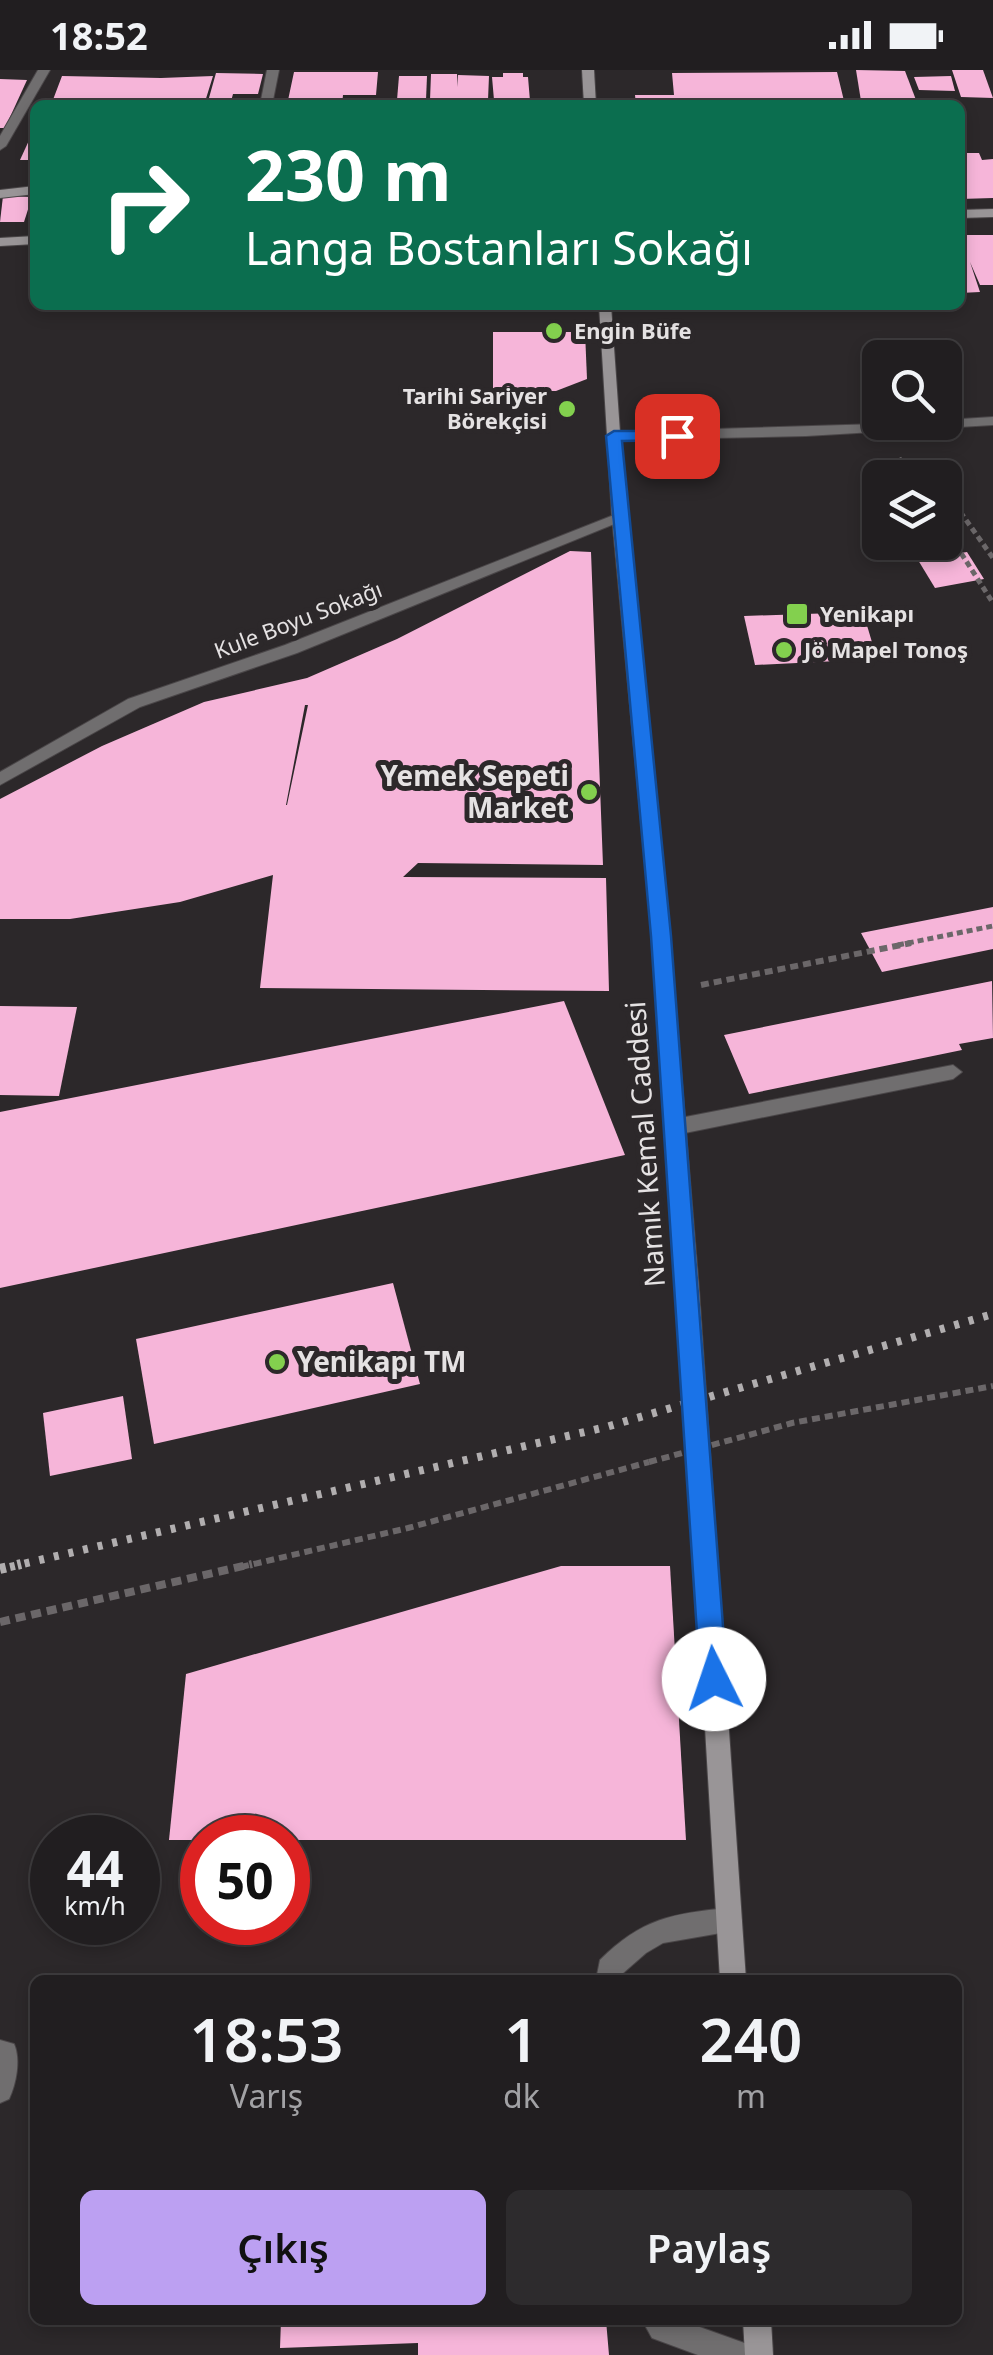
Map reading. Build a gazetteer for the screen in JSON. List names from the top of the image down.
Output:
{
  "streets": {
    "main road": ["Namık Kemal Caddesi"],
    "street": ["Kule Boyu Sokağı"]
  },
  "crossings": [
    ["Kule Boyu Sokağı", "Namık Kemal Caddesi"]
  ],
  "places": {
    "other": [
      "Engin Büfe",
      "Tarihi Sariyer Börekçisi",
      "Jö Mapel Tonoş",
      "Yemek Sepeti Market",
      "Yenikapı TM"
    ],
    "transit": ["Yenikapı"]
  },
  "page": {
    "status": "18:52",
    "turn": ["230 m", "Langa Bostanları Sokağı"],
    "speed": "44 km/h",
    "limit": "50",
    "eta": [
      "18:53",
      "Varış",
      "1",
      "dk",
      "240",
      "m"
    ],
    "buttons": ["Çıkış", "Paylaş"]
  }
}
